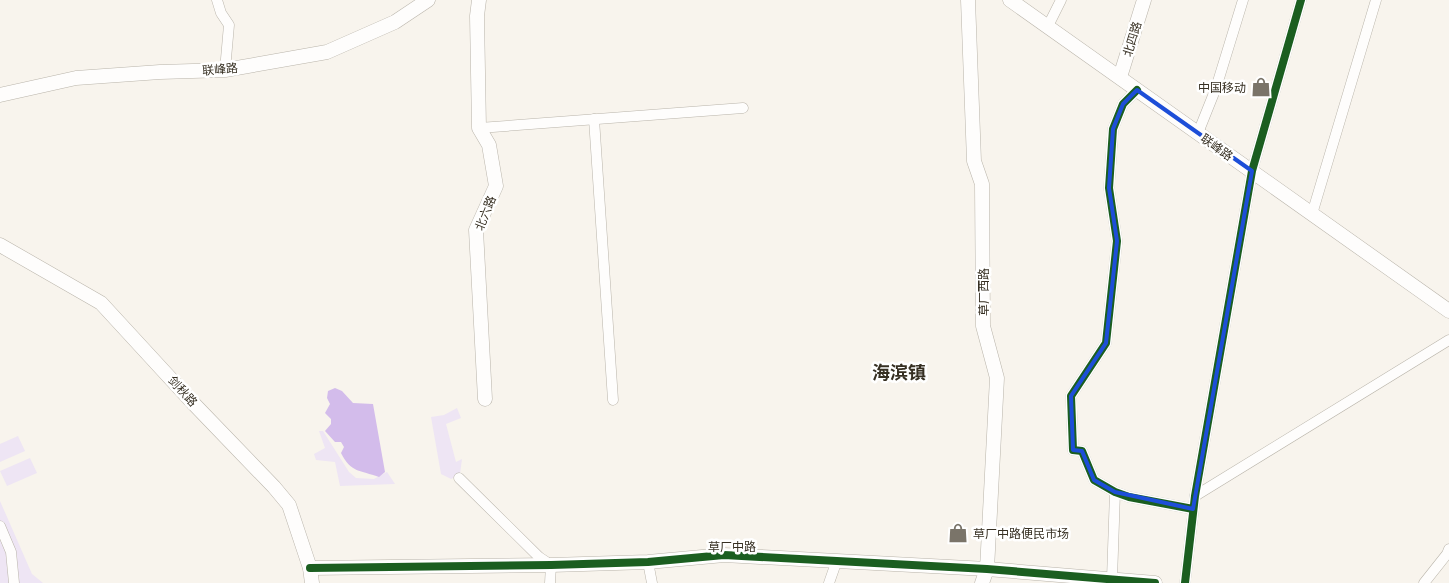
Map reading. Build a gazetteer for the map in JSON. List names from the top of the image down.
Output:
{
  "streets": {
    "main road": [
      "北四路",
      "联峰路",
      "北六路",
      "草厂西路",
      "剑秋路",
      "草厂中路"
    ]
  },
  "crossings": [
    ["北四路", "联峰路"],
    ["草厂西路", "草厂中路"],
    ["剑秋路", "草厂中路"]
  ],
  "districts": ["海滨镇"],
  "places": {
    "shop": ["中国移动", "草厂中路便民市场"]
  }
}
